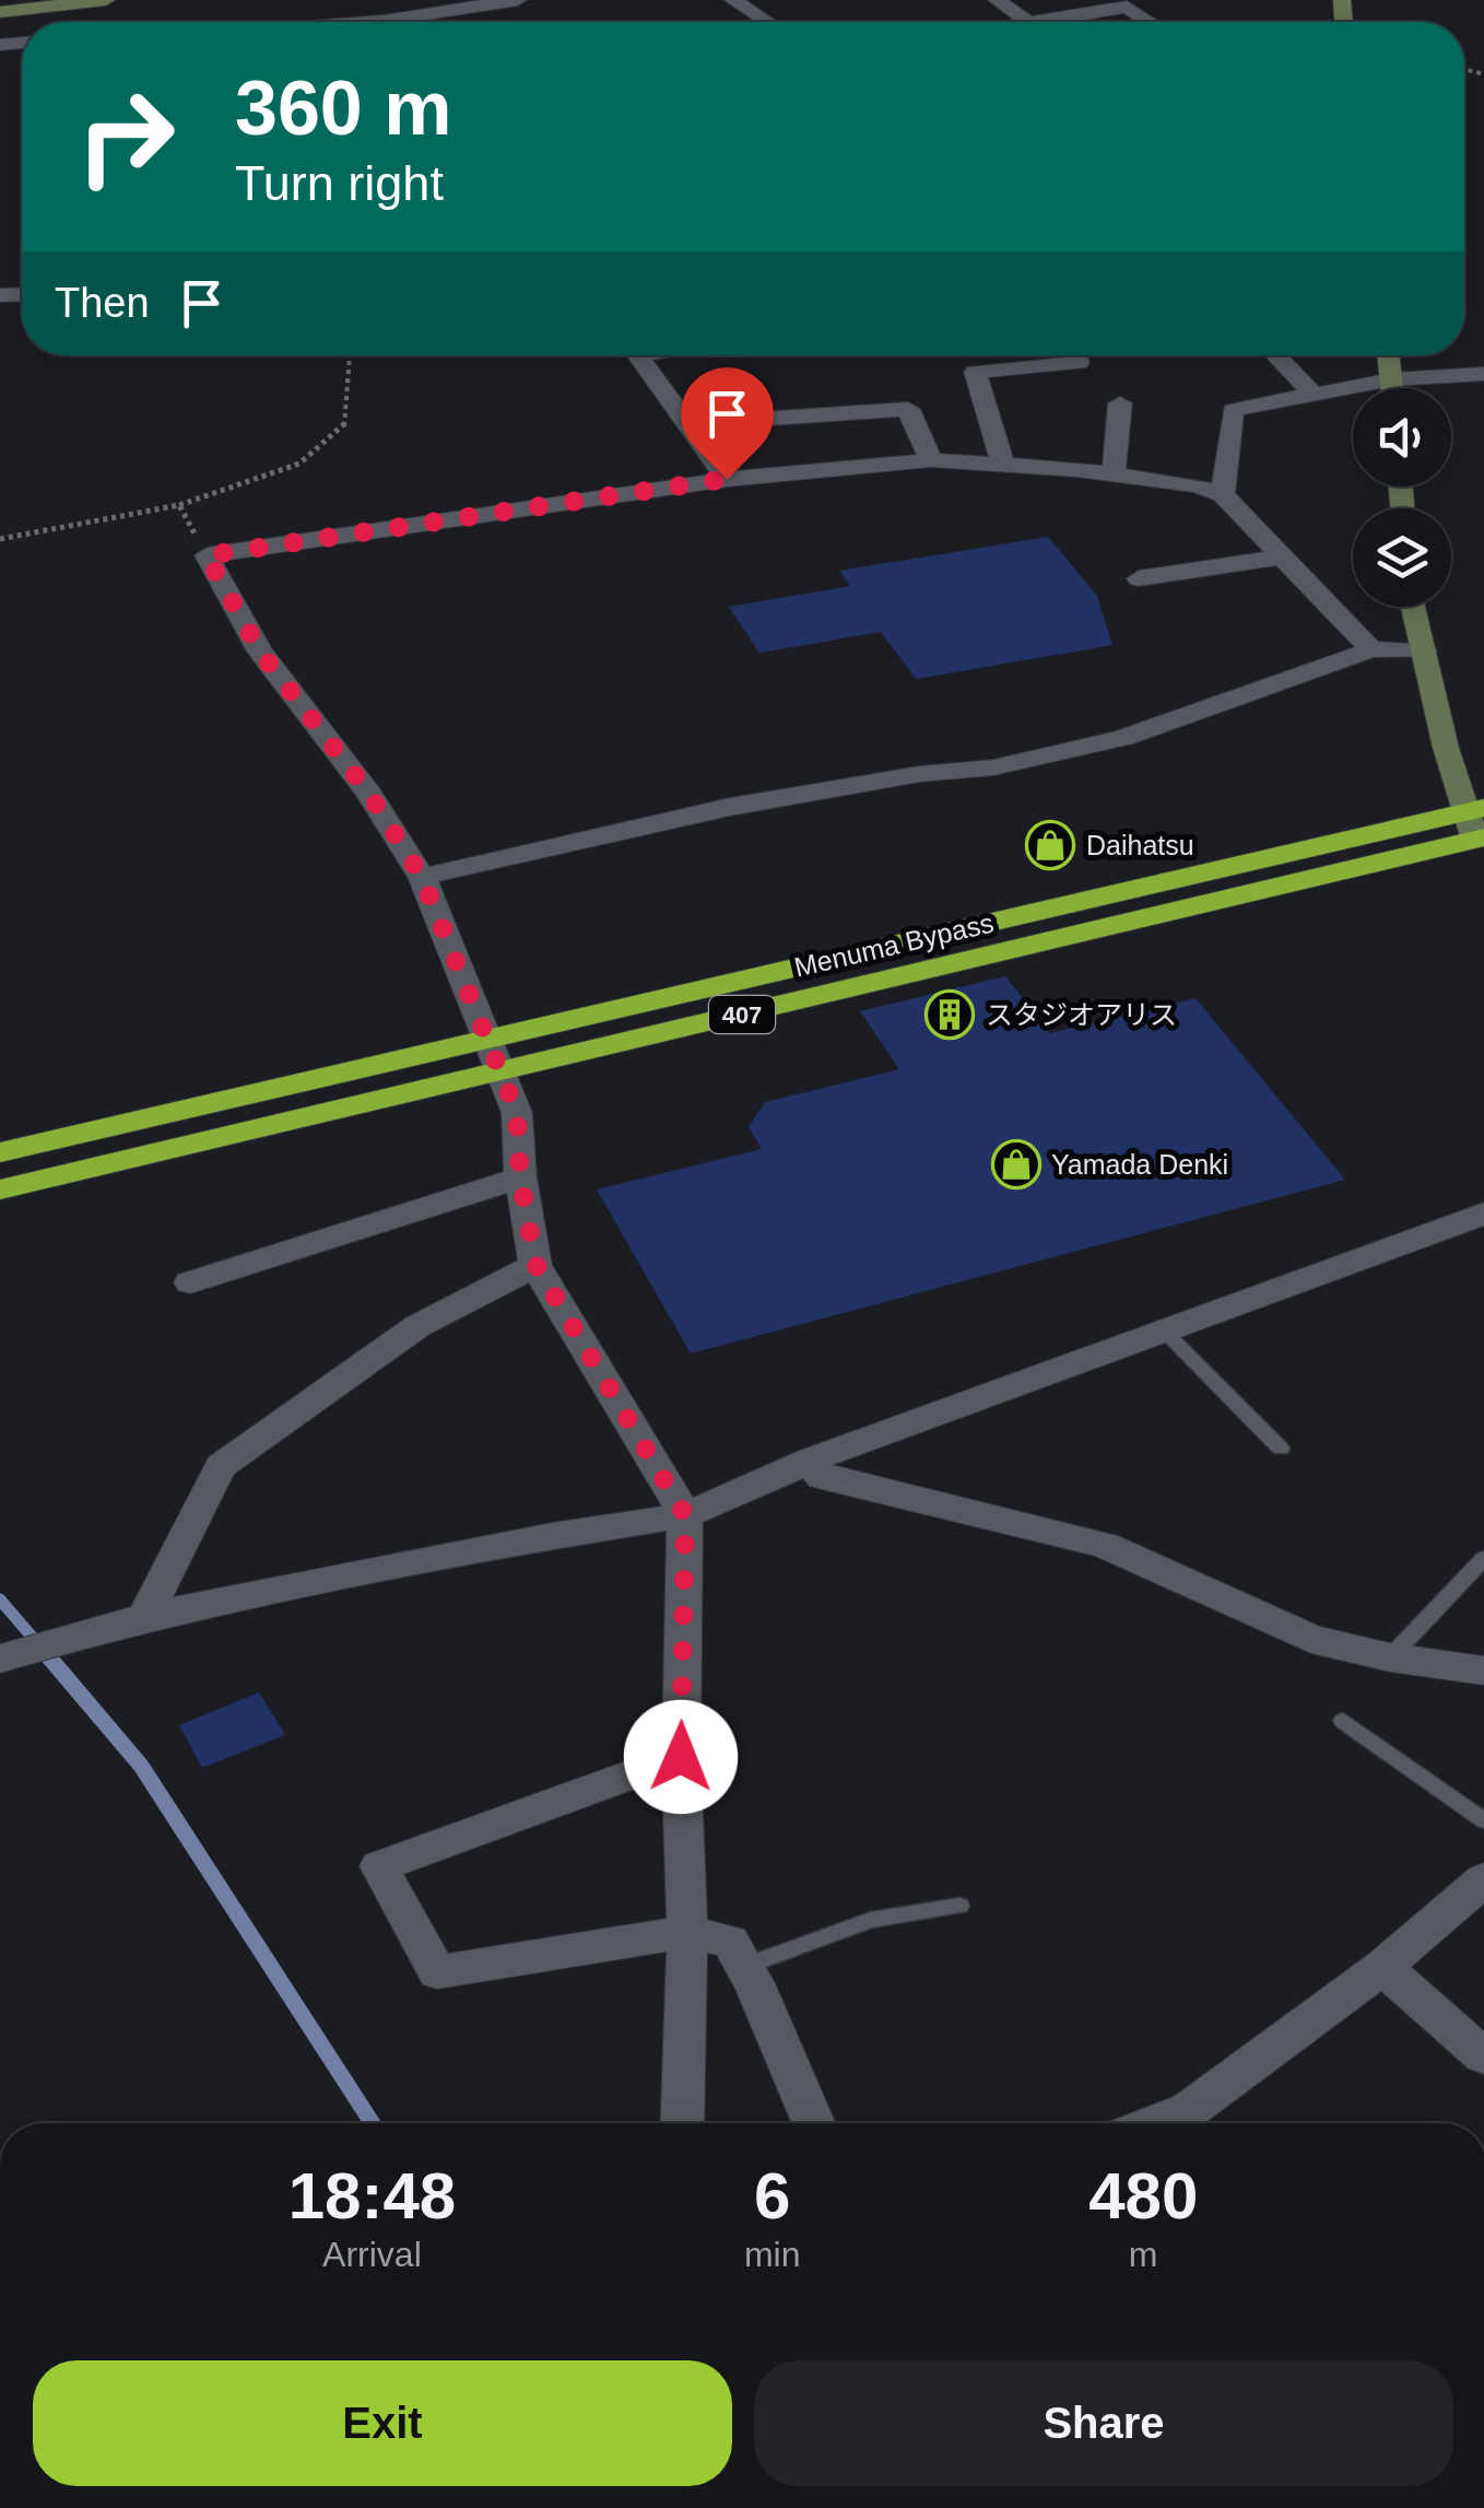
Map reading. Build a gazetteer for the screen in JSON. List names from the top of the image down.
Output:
{
  "streets": {
    "highway": ["Menuma Bypass", "407"]
  },
  "places": {
    "shop": ["Daihatsu", "Yamada Denki"],
    "building": ["スタジオアリス"]
  },
  "page": {
    "turn": ["360 m", "Turn right"],
    "then": "Then",
    "eta": [
      "18:48",
      "Arrival",
      "6",
      "min",
      "480",
      "m"
    ],
    "buttons": ["Exit", "Share"]
  }
}
